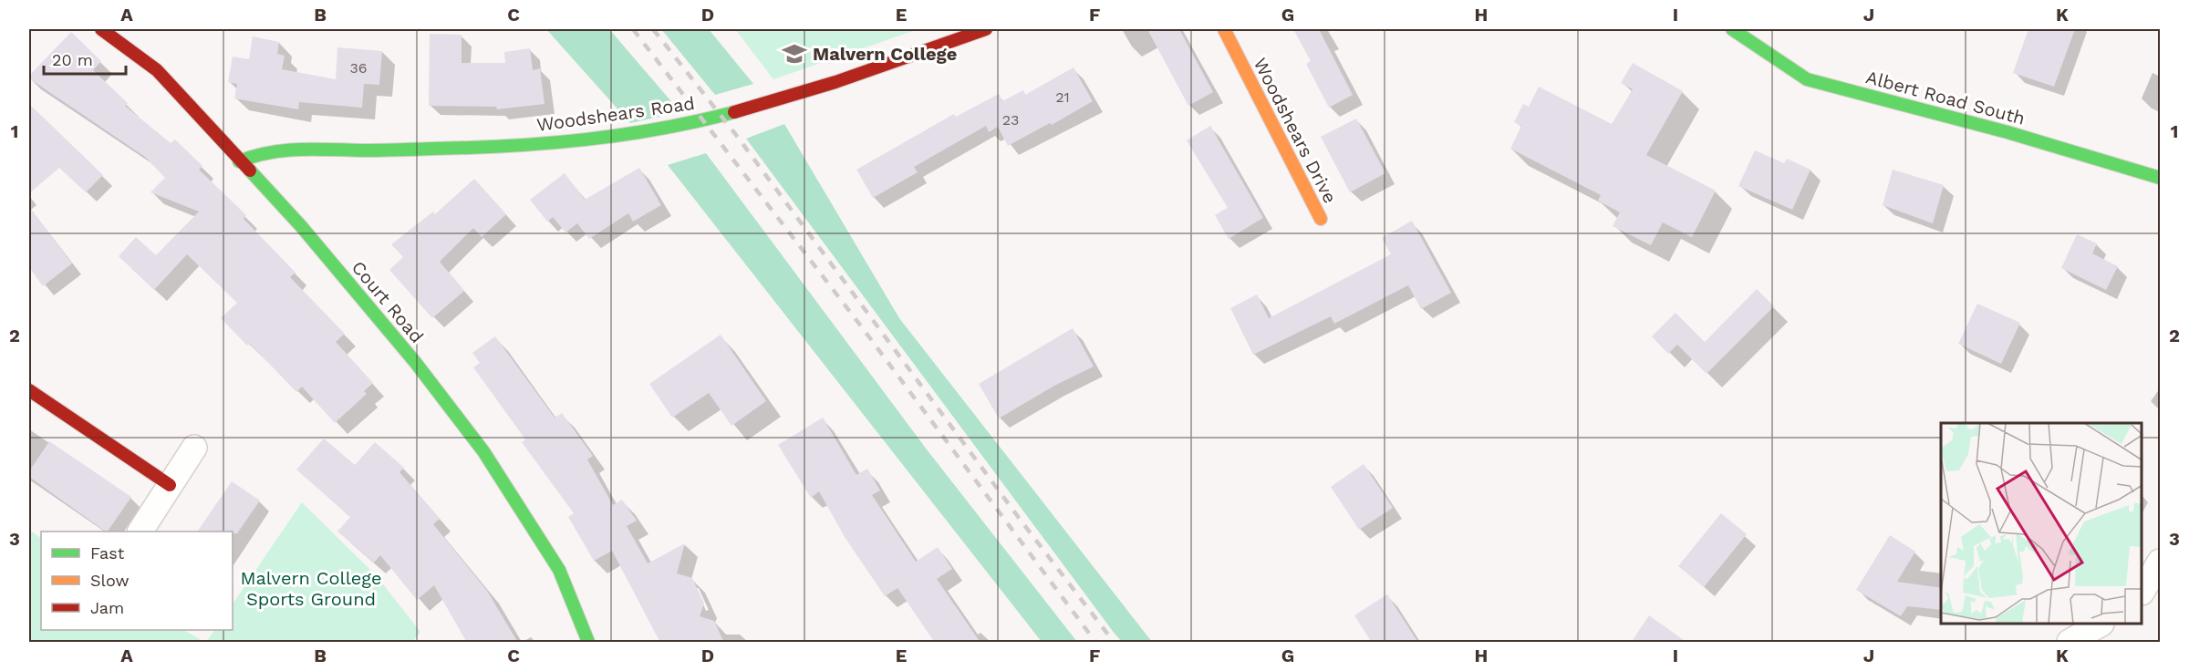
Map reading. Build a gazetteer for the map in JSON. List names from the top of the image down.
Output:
{
  "streets": {
    "street": [
      "Albert Road South",
      "Woodshears Road",
      "Woodshears Drive",
      "Court Road"
    ]
  },
  "crossings": [
    ["Woodshears Road", "Court Road"]
  ],
  "parks": ["Malvern College Sports Ground"],
  "places": {
    "school or university": ["Malvern College"]
  },
  "house_numbers": ["36", "21", "23"],
  "legend": ["Fast", "Slow", "Jam"],
  "scale_bar": "20 m",
  "grid": {
    "columns": [
      "A",
      "B",
      "C",
      "D",
      "E",
      "F",
      "G",
      "H",
      "I",
      "J",
      "K"
    ],
    "rows": ["1", "2", "3"]
  }
}
